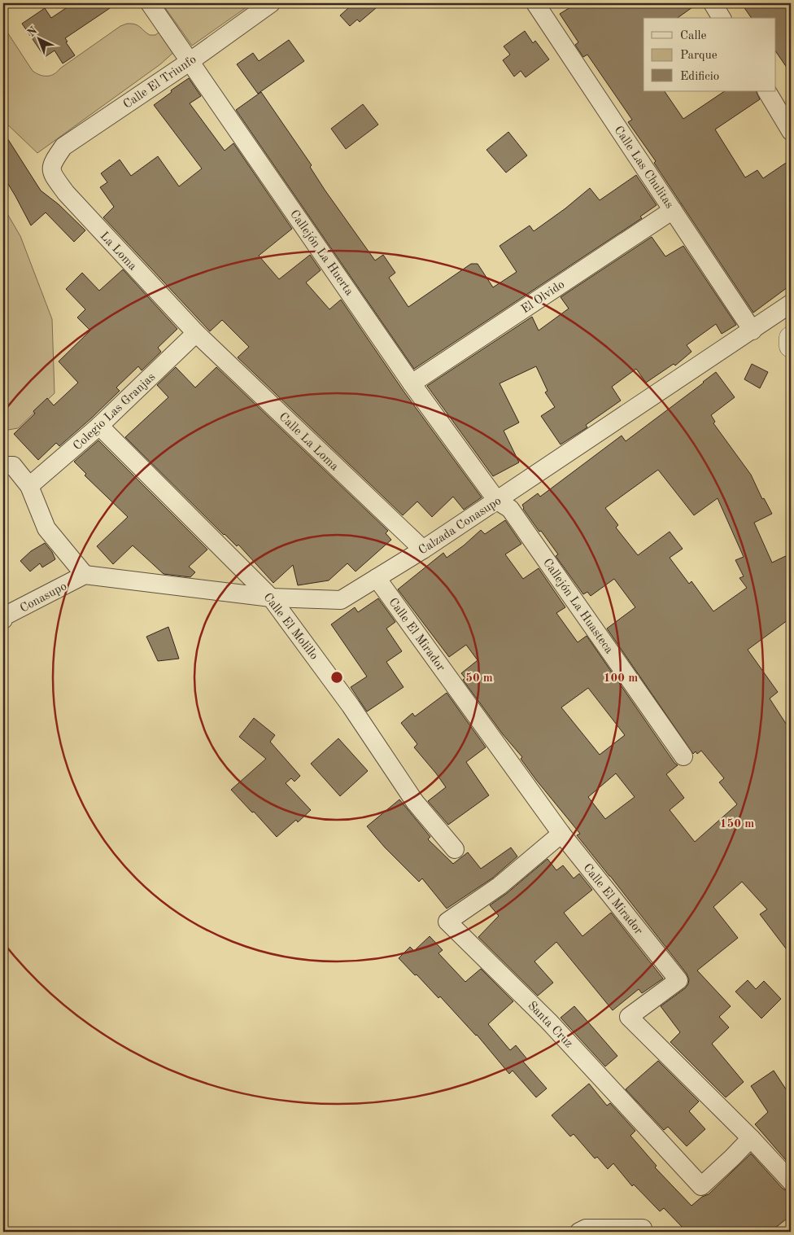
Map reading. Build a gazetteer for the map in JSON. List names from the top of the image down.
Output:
{
  "streets": {
    "street": [
      "Calle El Triunfo",
      "Calle Las Chulitas",
      "La Loma",
      "Callejón La Huerta",
      "El Olvido",
      "Colegio Las Granjas",
      "Calle La Loma",
      "Calzada Conasupo",
      "Conasupo",
      "Callejón La Huasteca",
      "Calle El Molillo",
      "Calle El Mirador",
      "Santa Cruz"
    ]
  },
  "crossings": [
    ["Calle El Triunfo", "La Loma"],
    ["Calle El Triunfo", "Callejón La Huerta"],
    ["Calle Las Chulitas", "El Olvido"],
    ["Calle Las Chulitas", "Calzada Conasupo"],
    ["La Loma", "Colegio Las Granjas"],
    ["La Loma", "Calle La Loma"],
    ["Callejón La Huerta", "El Olvido"],
    ["Callejón La Huerta", "Calzada Conasupo"],
    ["Callejón La Huerta", "Callejón La Huasteca"],
    ["Colegio Las Granjas", "Calle La Loma"],
    ["Colegio Las Granjas", "Calle El Molillo"],
    ["Calle La Loma", "Calzada Conasupo"],
    ["Calzada Conasupo", "Conasupo"],
    ["Calzada Conasupo", "Callejón La Huasteca"],
    ["Calzada Conasupo", "Calle El Molillo"],
    ["Calzada Conasupo", "Calle El Mirador"],
    ["Calle El Mirador", "Santa Cruz"]
  ],
  "legend": ["Calle", "Parque", "Edificio"],
  "north": "top left",
  "rings": ["50 m", "100 m", "150 m"]
}
